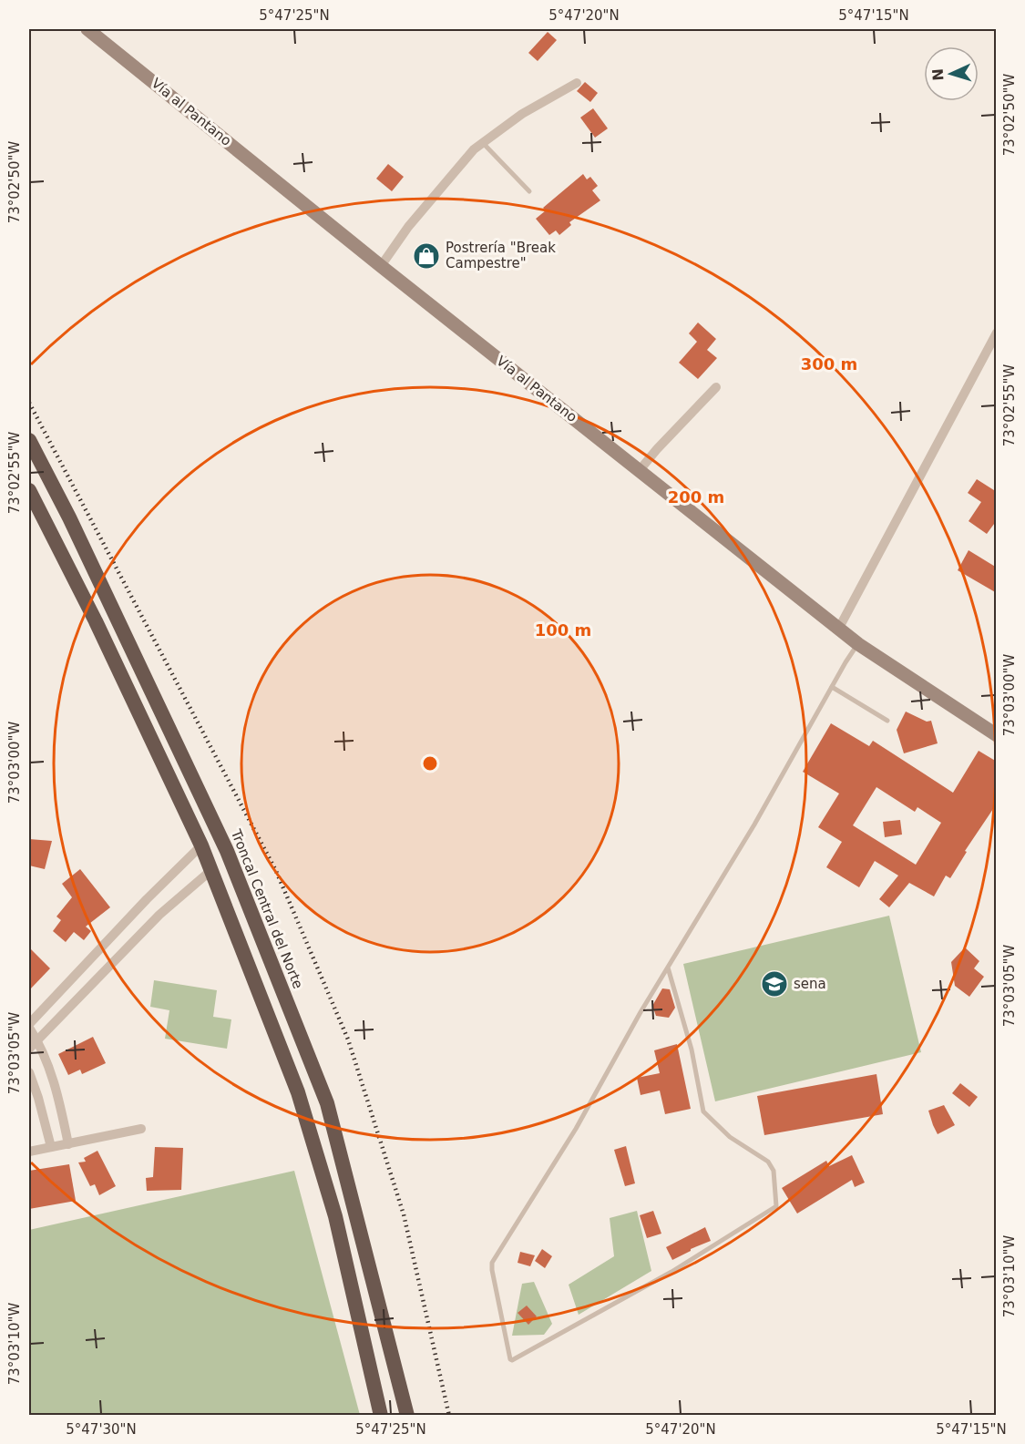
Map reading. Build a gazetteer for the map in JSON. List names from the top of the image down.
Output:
{
  "streets": {
    "highway": ["Troncal Central del Norte"],
    "main road": ["Vía al Pantano"]
  },
  "places": {
    "shop": ["Postrería \"Break Campestre\""],
    "school or university": ["sena"]
  },
  "north": "left",
  "coordinates": [
    "5°47'25\"N",
    "5°47'20\"N",
    "5°47'15\"N",
    "73°02'50\"W",
    "73°02'55\"W",
    "73°03'00\"W",
    "73°03'05\"W",
    "73°03'10\"W",
    "5°47'30\"N"
  ],
  "rings": ["300 m", "200 m", "100 m"]
}
